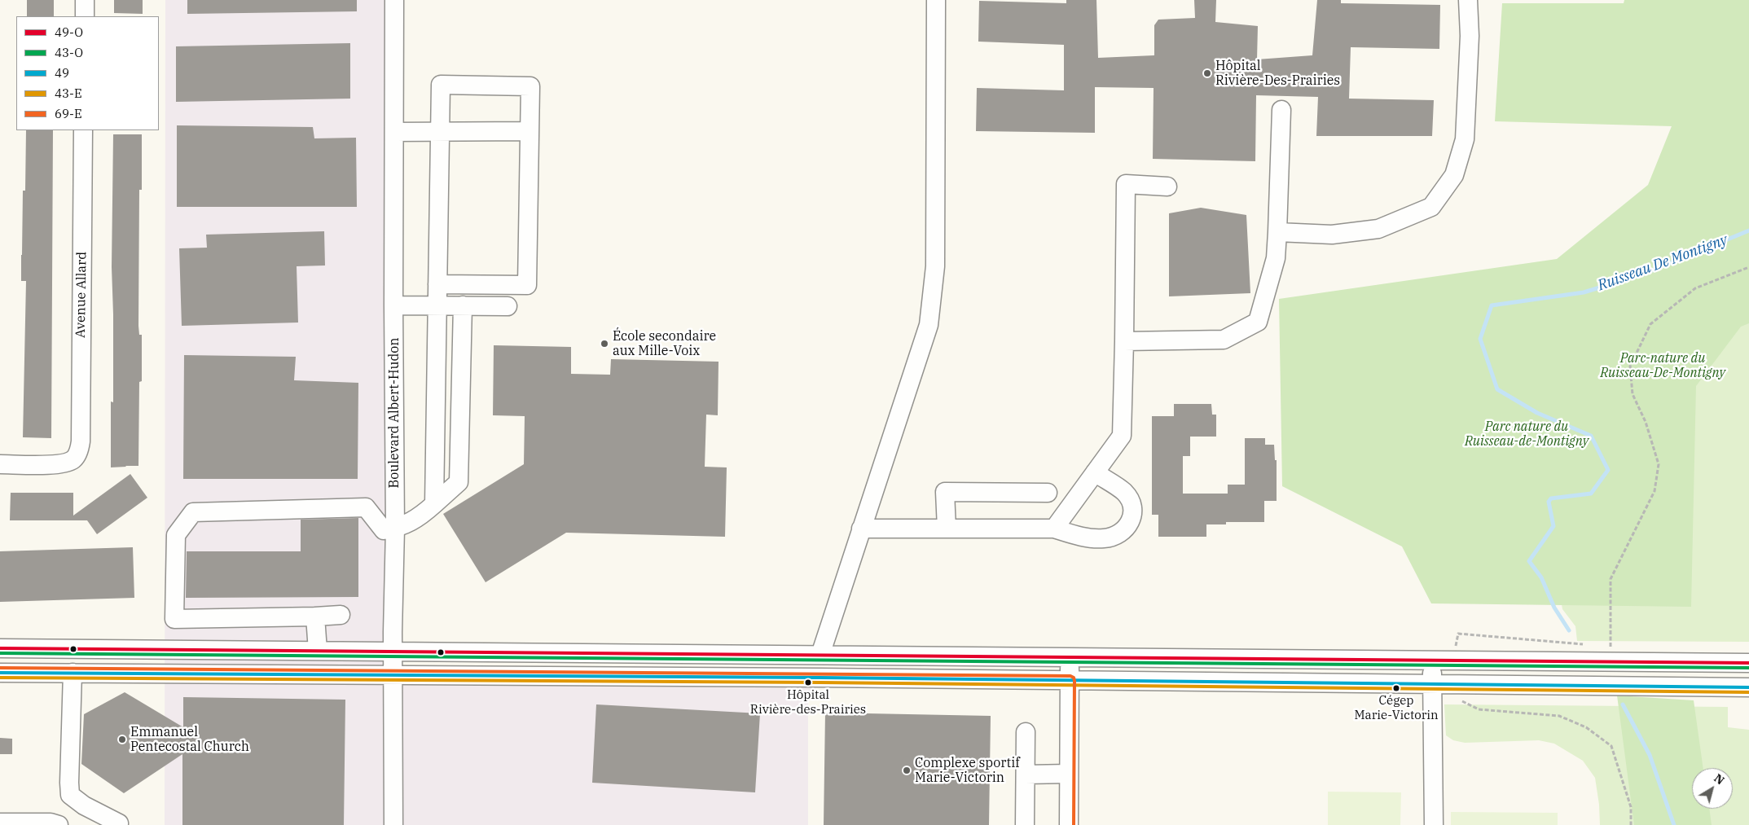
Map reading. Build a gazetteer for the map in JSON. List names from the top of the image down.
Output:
{
  "streets": {
    "street": ["Avenue Allard", "Boulevard Albert-Hudon"]
  },
  "water": ["Ruisseau De Montigny"],
  "parks": ["Parc-nature du Ruisseau-De-Montigny", "Parc nature du Ruisseau-de-Montigny"],
  "places": [
    "Hôpital Rivière-Des-Prairies",
    "École secondaire aux Mille-Voix",
    "Hôpital Rivière-des-Prairies",
    "Cégep Marie-Victorin",
    "Emmanuel Pentecostal Church",
    "Complexe sportif Marie-Victorin"
  ],
  "lines": [
    "transit line 49-O",
    "transit line 43-O",
    "transit line 69-E",
    "transit line 49",
    "transit line 43-E"
  ],
  "legend": [
    "49-O",
    "43-O",
    "49",
    "43-E",
    "69-E"
  ],
  "north": "top right"
}
